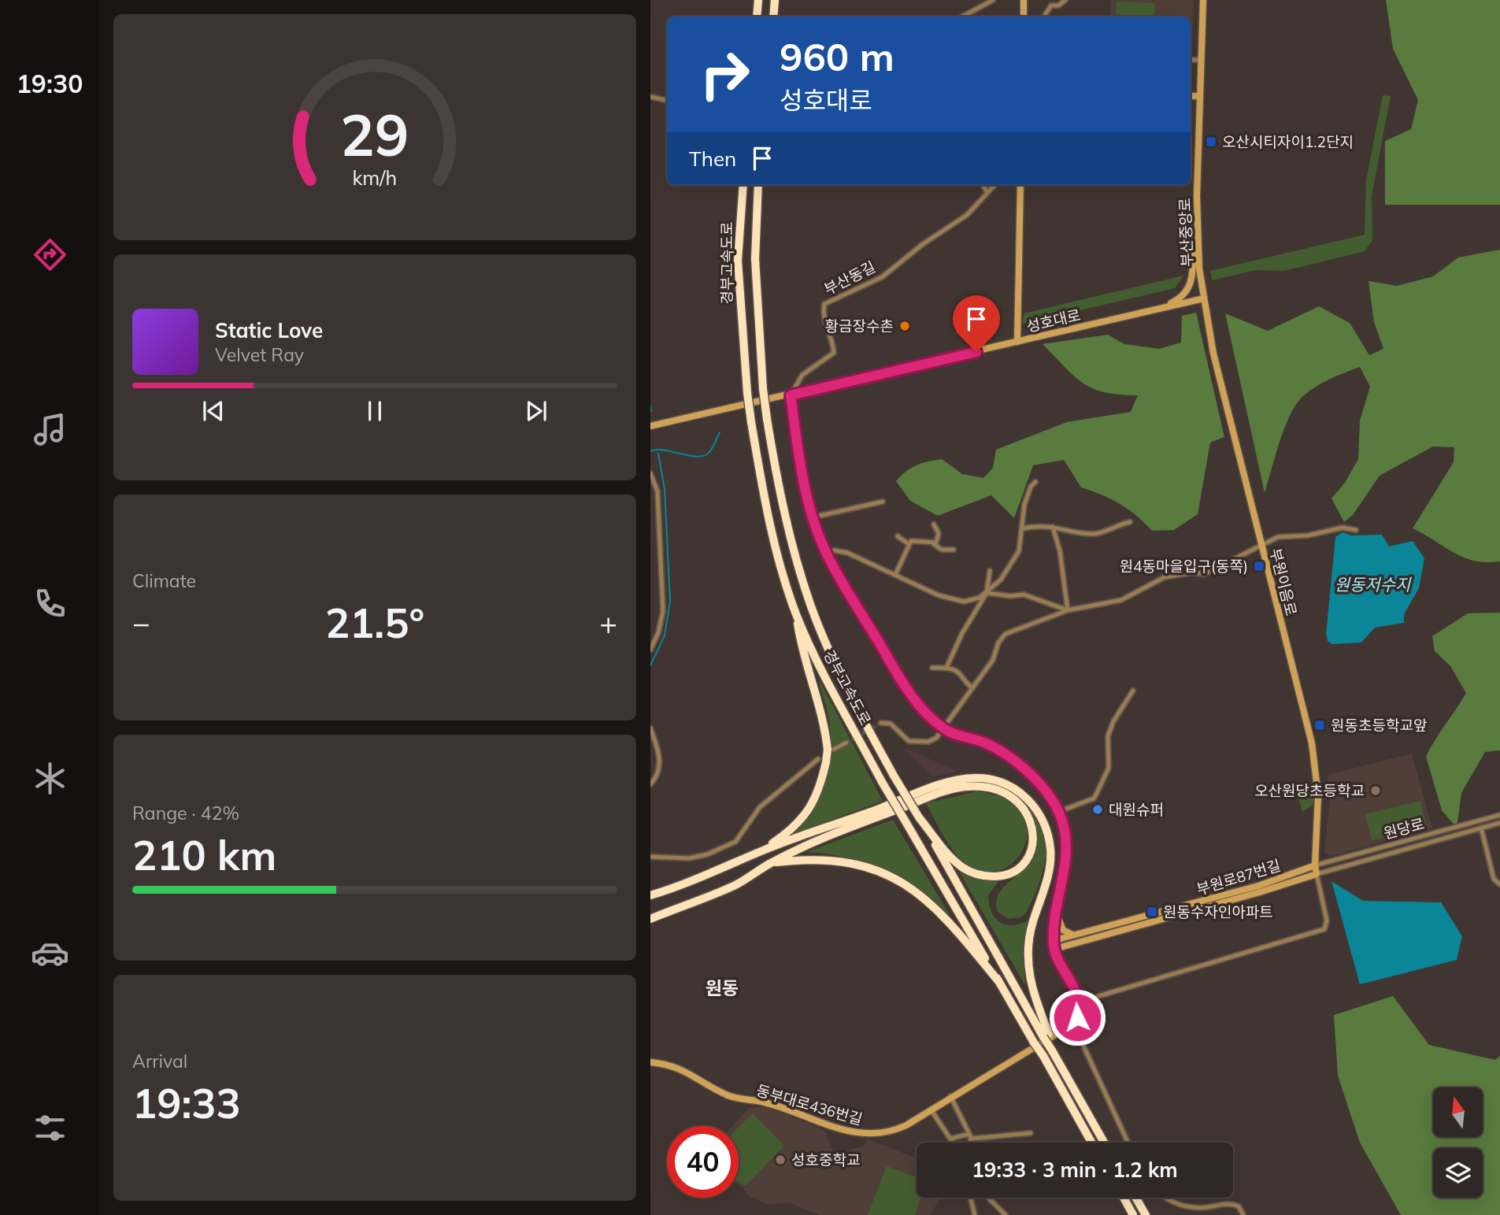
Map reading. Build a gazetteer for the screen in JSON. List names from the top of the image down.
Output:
{
  "streets": {
    "highway": ["경부고속도로"],
    "street": [
      "부산중앙로",
      "부산동길",
      "성호대로",
      "부원이음로",
      "원당로",
      "부원로87번길",
      "동부대로436번길"
    ]
  },
  "crossings": [
    ["부산중앙로", "성호대로"],
    ["부산중앙로", "부원이음로"],
    ["부산동길", "성호대로"],
    ["성호대로", "부원이음로"],
    ["부원이음로", "원당로"],
    ["부원이음로", "부원로87번길"],
    ["원당로", "부원로87번길"]
  ],
  "districts": ["원동"],
  "water": ["원동저수지"],
  "places": {
    "transit": [
      "오산시티자이1.2단지",
      "원4동마을입구(동쪽)",
      "원동초등학교앞",
      "원동수자인아파트"
    ],
    "other": [
      "황금장수촌",
      "오산원당초등학교",
      "대원슈퍼",
      "성호중학교"
    ]
  },
  "north": "top",
  "page": {
    "tabs": "19:30",
    "turn": ["960 m", "성호대로"],
    "then": "Then",
    "song": ["Static Love", "Velvet Ray"],
    "tile": [
      "Climate",
      ["Range · 42%", "210 km"],
      ["Arrival", "19:33"]
    ],
    "heat": ["−", "21.5°", "+"],
    "limit": "40",
    "trip": "19:33 · 3 min · 1.2 km",
    "gauge": ["29", "km/h"]
  }
}
